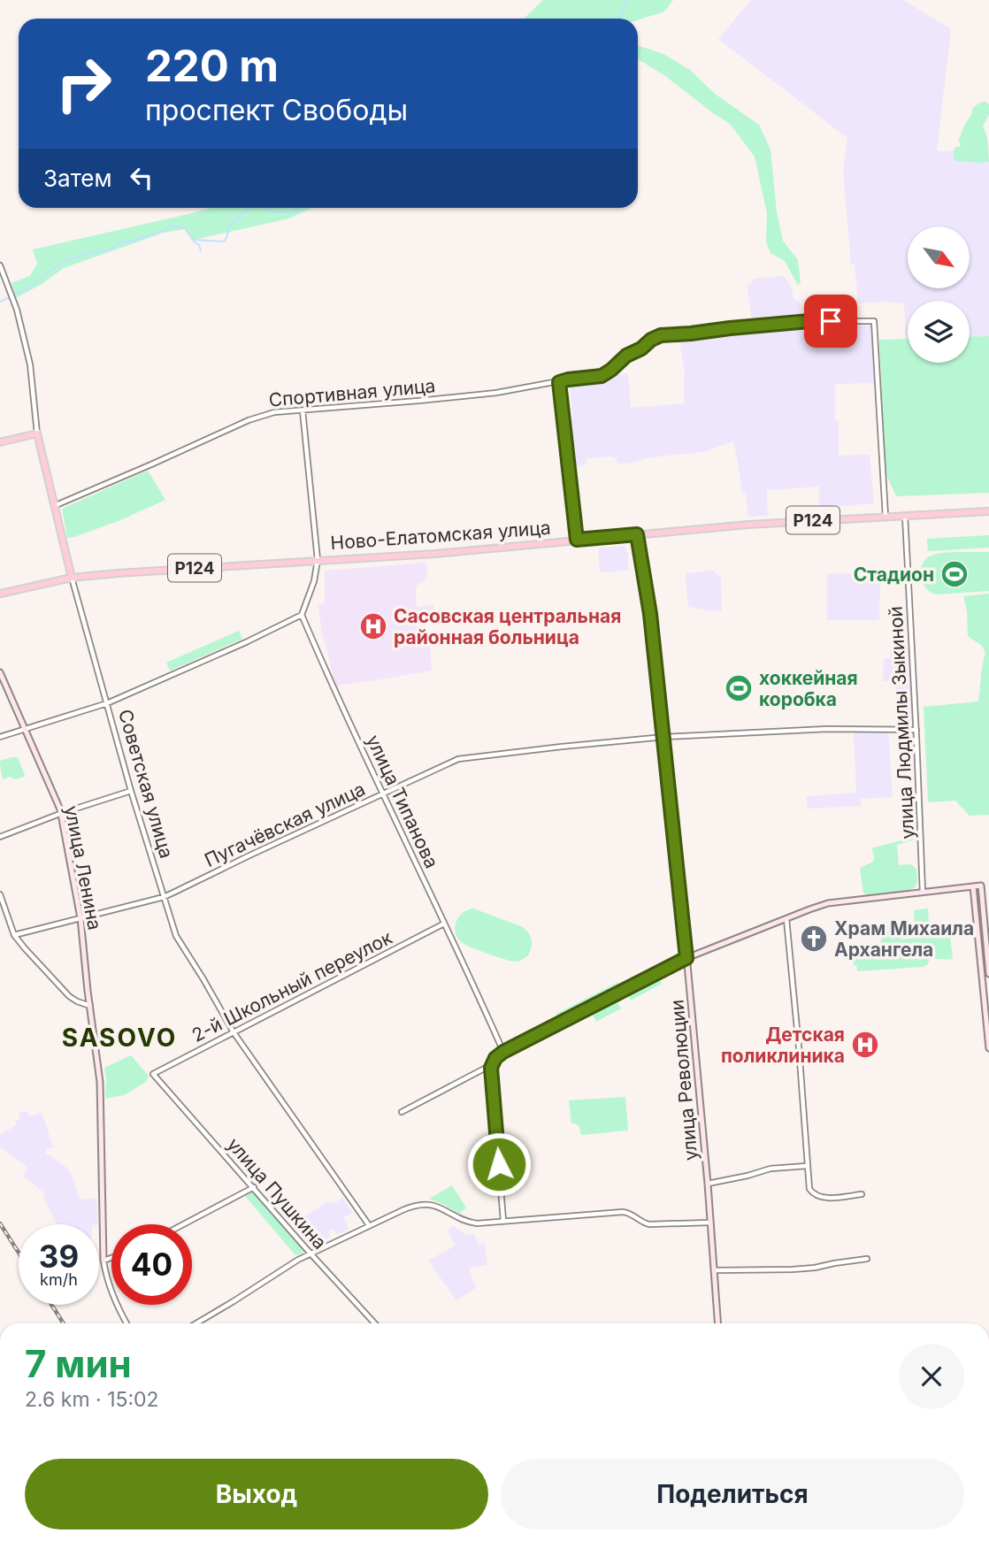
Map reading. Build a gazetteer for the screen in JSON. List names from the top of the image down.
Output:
{
  "streets": {
    "main road": [
      "Р124",
      "Ново-Елатомская улица",
      "Советская улица",
      "улица Ленина",
      "улица Революции"
    ],
    "street": [
      "Спортивная улица",
      "улица Людмилы Зыкиной",
      "улица Типанова",
      "Пугачёвская улица",
      "2-й Школьный переулок",
      "улица Пушкина"
    ]
  },
  "crossings": [
    ["Спортивная улица", "Ново-Елатомская улица"],
    ["Спортивная улица", "Советская улица"],
    ["Ново-Елатомская улица", "улица Людмилы Зыкиной"],
    ["Ново-Елатомская улица", "Советская улица"],
    ["Ново-Елатомская улица", "улица Революции"],
    ["улица Людмилы Зыкиной", "Пугачёвская улица"],
    ["Советская улица", "Пугачёвская улица"],
    ["Советская улица", "2-й Школьный переулок"],
    ["улица Типанова", "Пугачёвская улица"],
    ["улица Типанова", "2-й Школьный переулок"],
    ["Пугачёвская улица", "улица Ленина"],
    ["Пугачёвская улица", "улица Революции"],
    ["2-й Школьный переулок", "улица Пушкина"]
  ],
  "districts": ["SASOVO"],
  "places": {
    "sports": ["Стадион", "хоккейная коробка"],
    "hospital": ["Сасовская центральная районная больница", "Детская поликлиника"],
    "church": ["Храм Михаила Архангела"]
  },
  "north": "bottom right",
  "page": {
    "turn": ["220 m", "проспект Свободы"],
    "then": "Затем",
    "speed": "39 km/h",
    "limit": "40",
    "heading": ["7 мин", "2.6 km · 15:02"],
    "buttons": ["Выход", "Поделиться"]
  }
}
